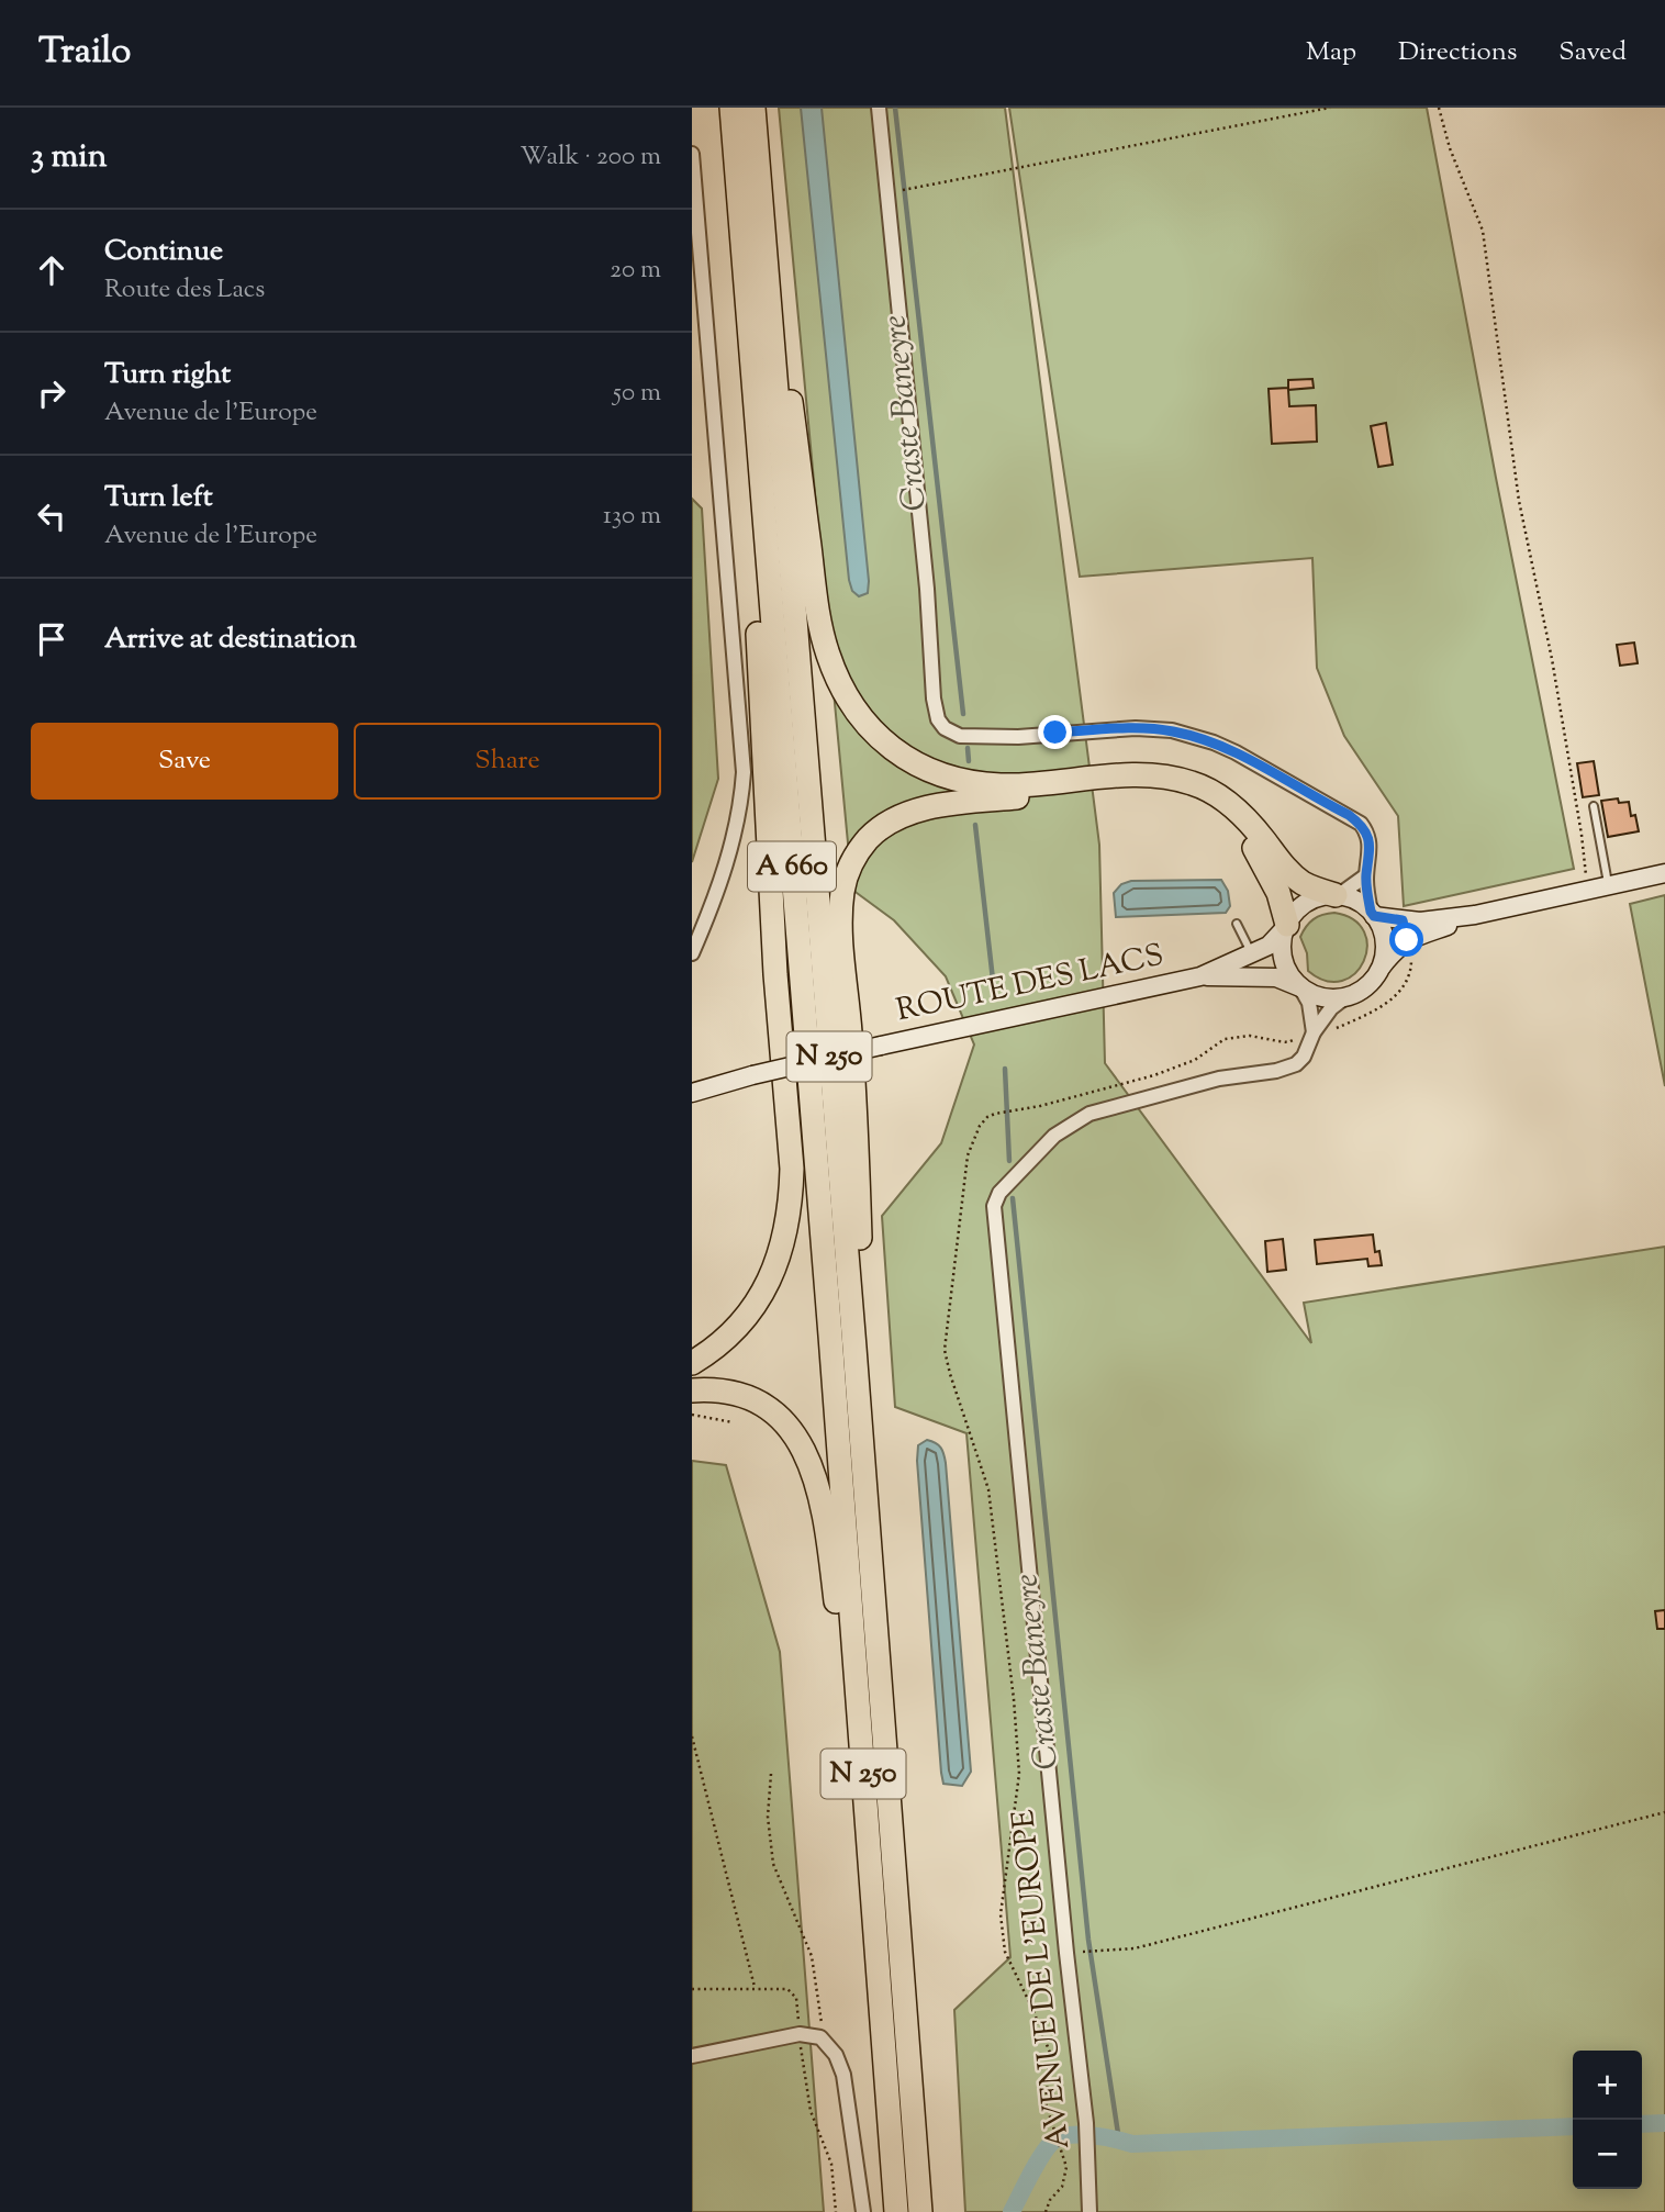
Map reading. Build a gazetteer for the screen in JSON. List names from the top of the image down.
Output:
{
  "streets": {
    "highway": ["A 660", "N 250"],
    "main road": ["ROUTE DES LACS"],
    "street": ["AVENUE DE L'EUROPE"]
  },
  "crossings": [
    ["A 660", "N 250"],
    ["ROUTE DES LACS", "AVENUE DE L'EUROPE"]
  ],
  "water": ["Craste Baneyre"],
  "page": {
    "header": "Trailo",
    "nav": ["Map", "Directions", "Saved"],
    "heading": ["3 min", "Walk · 200 m"],
    "list": [
      ["Continue", "Route des Lacs", "20 m"],
      ["Turn right", "Avenue de l'Europe", "50 m"],
      ["Turn left", "Avenue de l'Europe", "130 m"],
      "Arrive at destination"
    ],
    "buttons": ["Save", "Share"],
    "map_buttons": ["+", "−"]
  }
}
